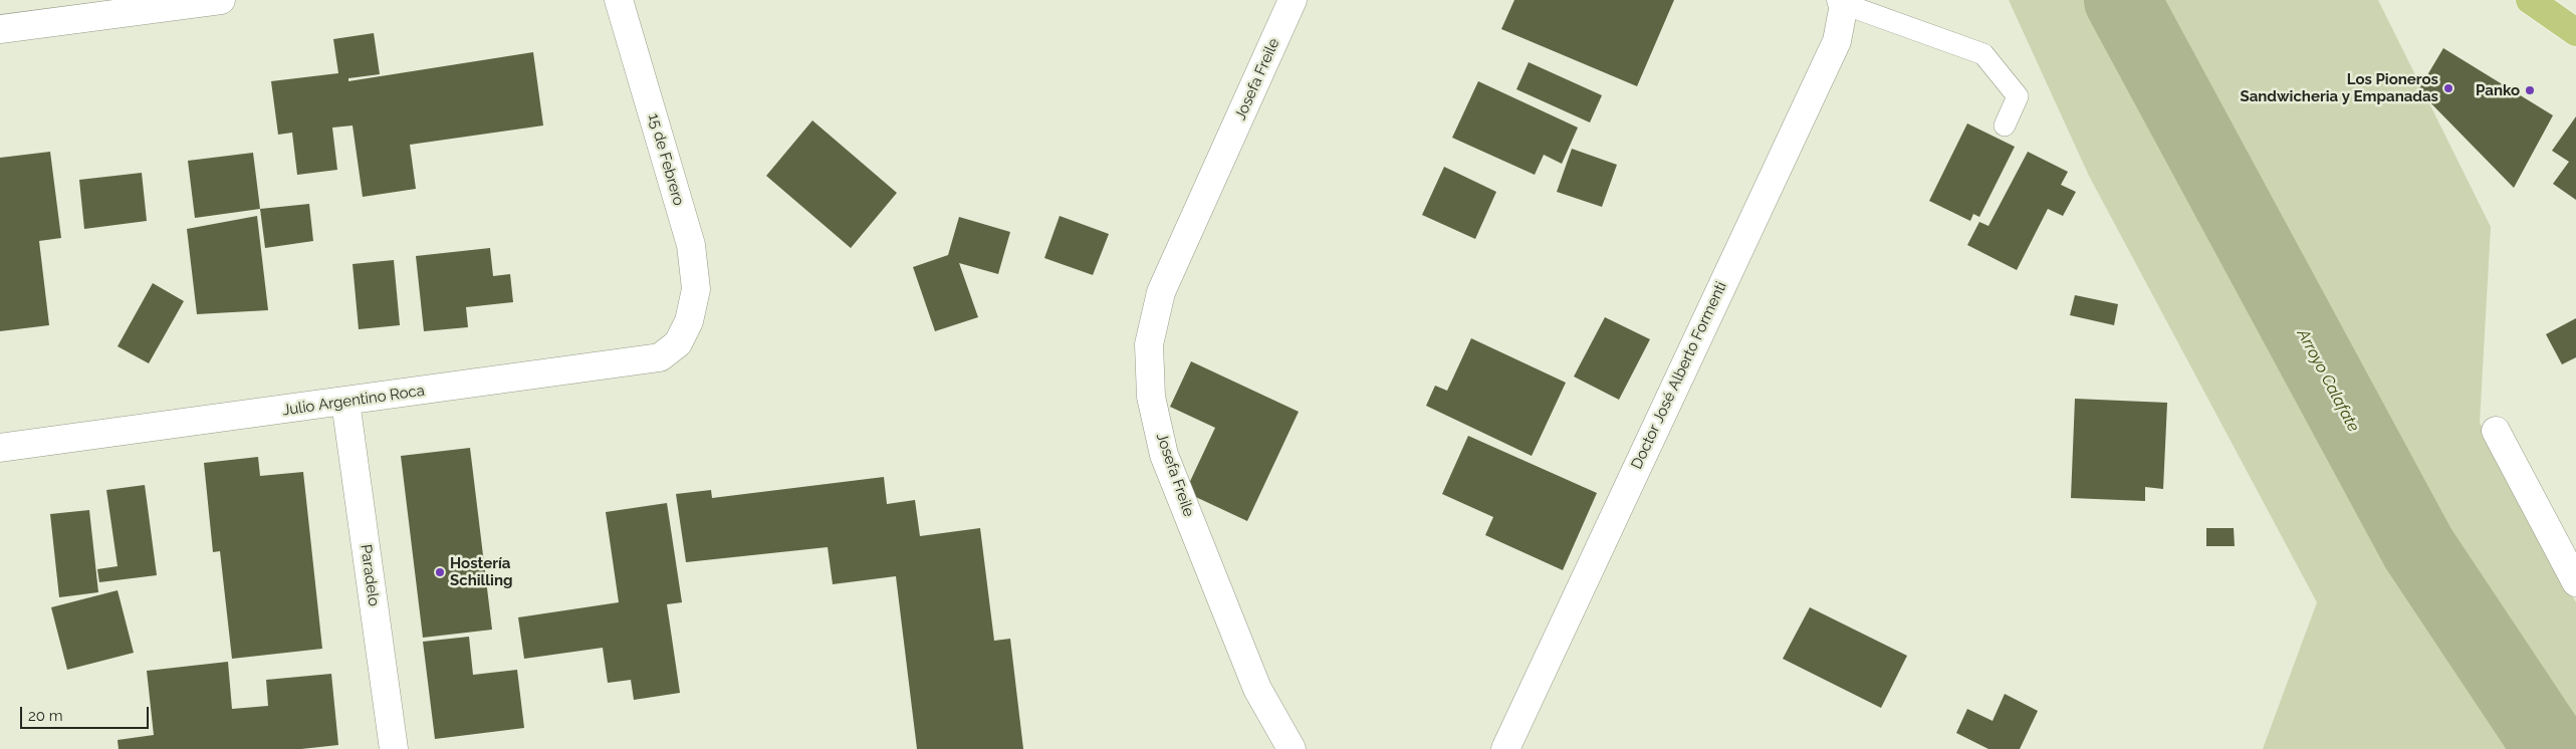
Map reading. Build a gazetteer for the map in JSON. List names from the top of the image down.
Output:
{
  "streets": {
    "street": [
      "Josefa Freile",
      "15 de Febrero",
      "Doctor José Alberto Formenti",
      "Julio Argentino Roca",
      "Paradelo"
    ]
  },
  "crossings": [
    ["15 de Febrero", "Julio Argentino Roca"],
    ["Julio Argentino Roca", "Paradelo"]
  ],
  "water": ["Arroyo Calafate"],
  "places": ["Los Pioneros Sandwicheria y Empanadas", "Panko", "Hostería Schilling"],
  "scale_bar": "20 m"
}
